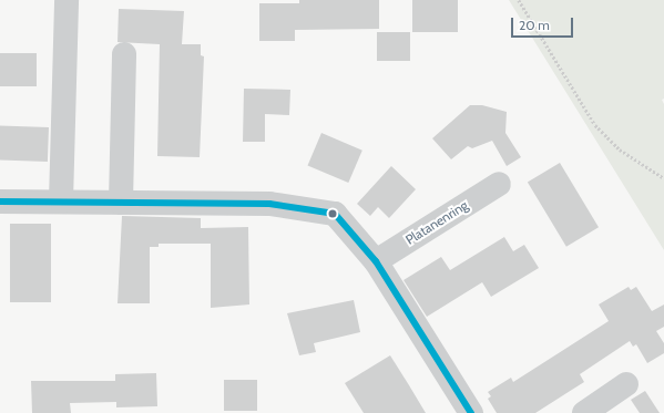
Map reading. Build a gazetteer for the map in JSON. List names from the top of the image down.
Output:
{
  "streets": {
    "street": ["Platanenring"]
  },
  "scale_bar": "20 m"
}
